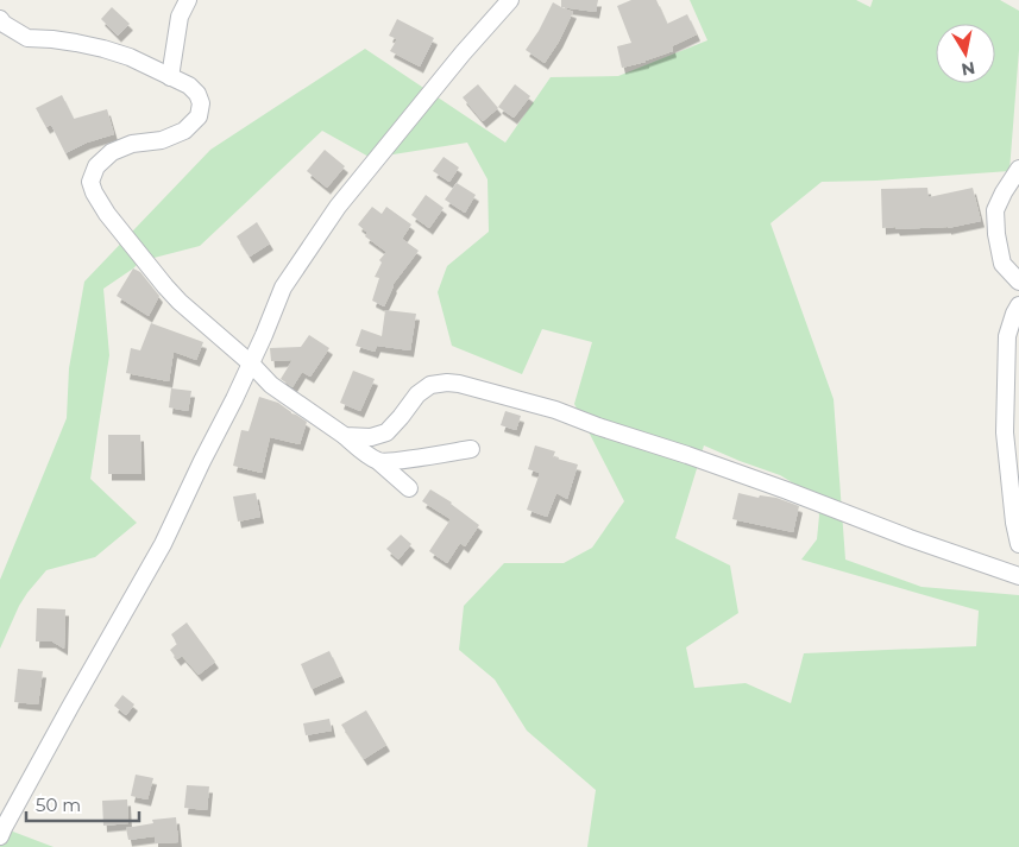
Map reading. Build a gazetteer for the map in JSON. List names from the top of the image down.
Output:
{
  "scale_bar": "50 m",
  "north": "bottom"
}
